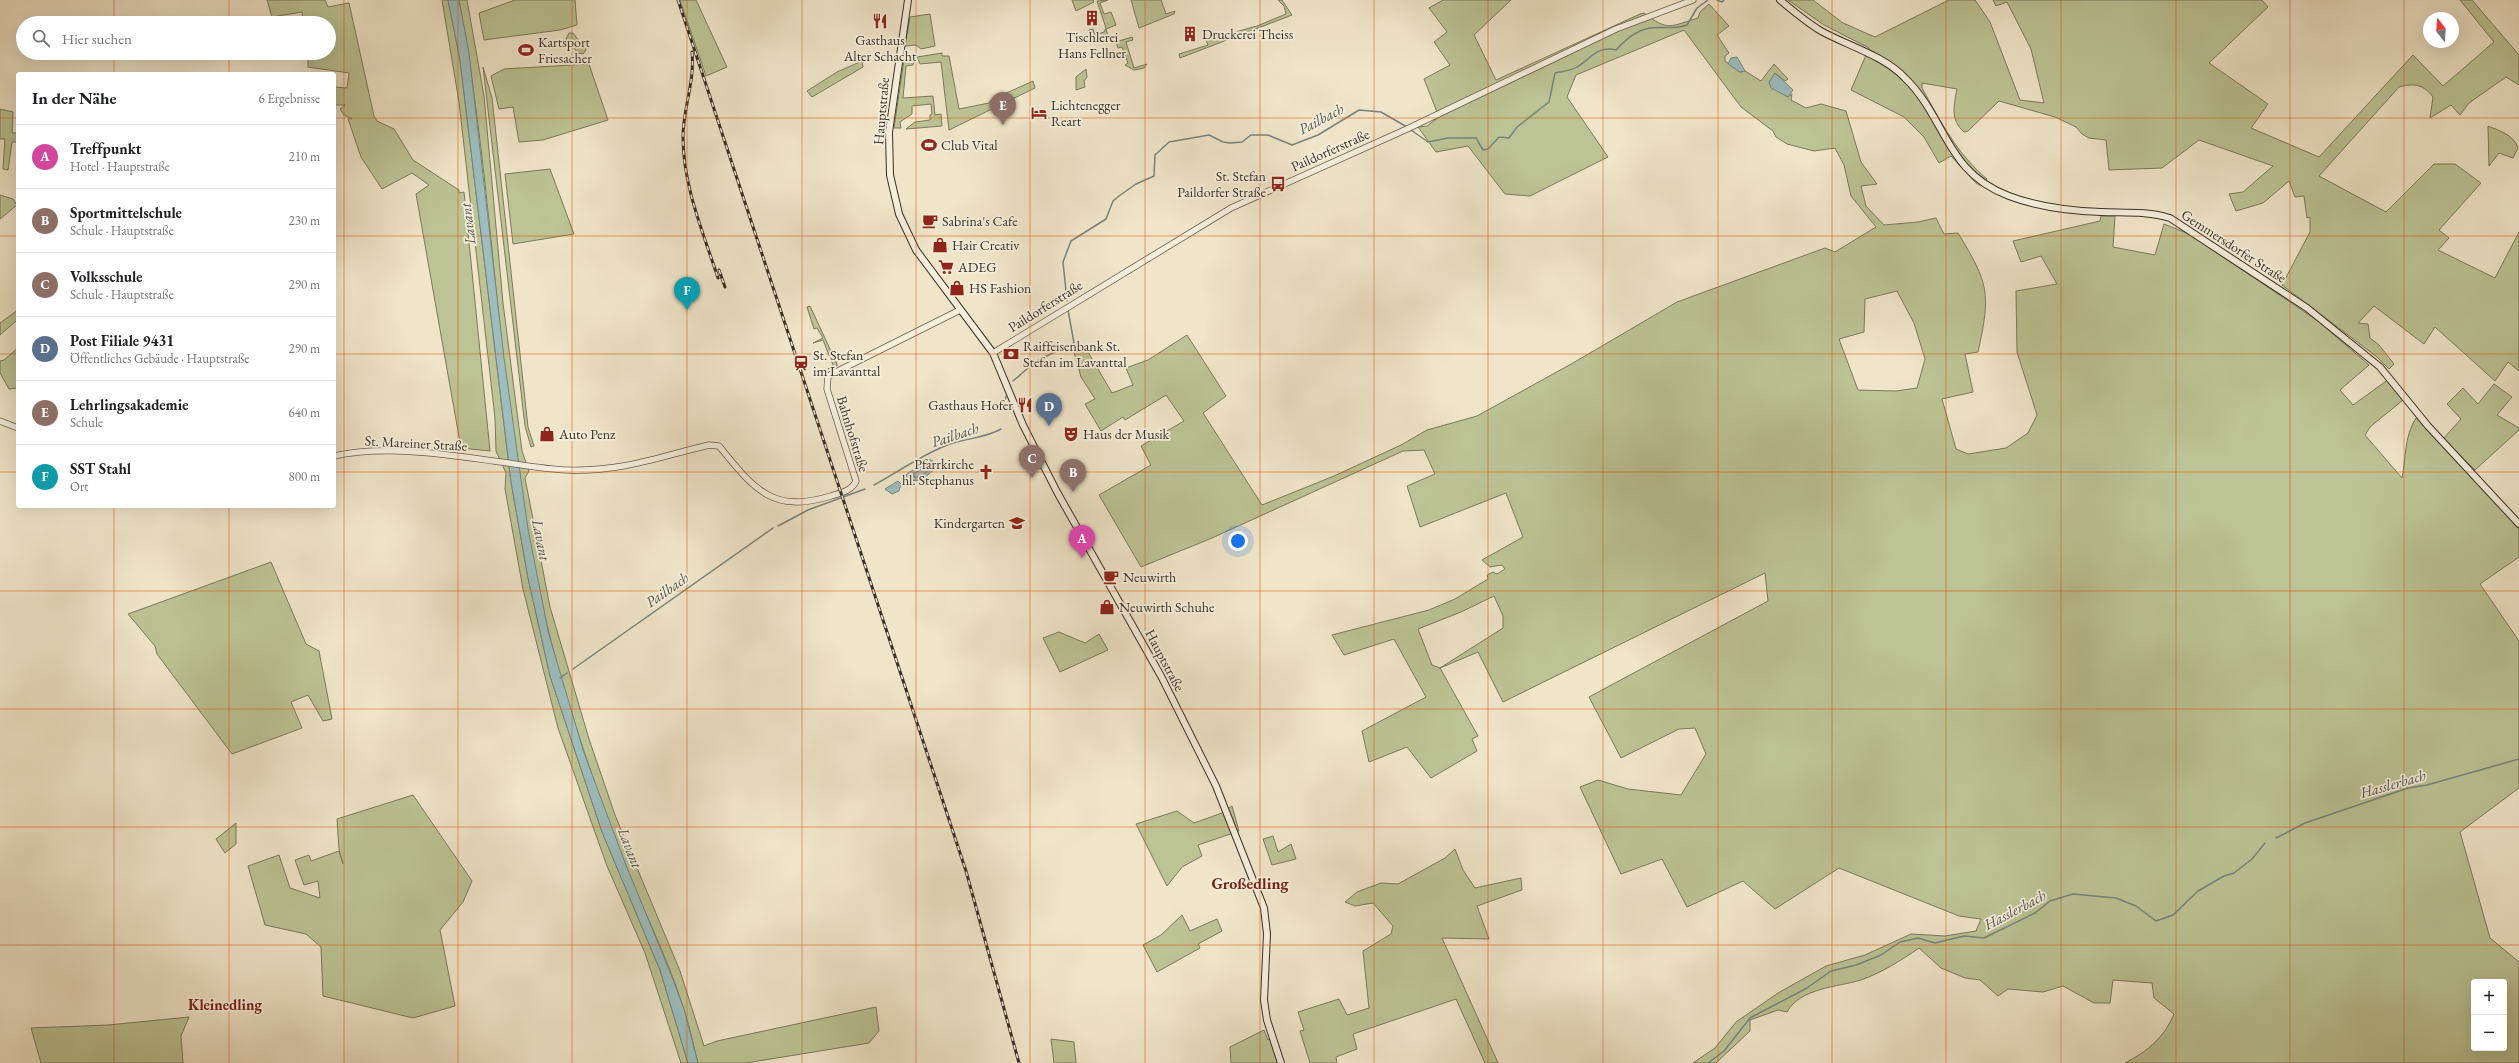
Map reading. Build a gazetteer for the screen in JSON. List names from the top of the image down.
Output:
{
  "streets": {
    "main road": ["Hauptstraße", "Gemmersdorfer Straße"],
    "street": ["Paildorferstraße", "Bahnhofstraße", "St. Mareiner Straße"]
  },
  "crossings": [
    ["Hauptstraße", "Paildorferstraße"],
    ["Hauptstraße", "Bahnhofstraße"],
    ["Bahnhofstraße", "St. Mareiner Straße"]
  ],
  "districts": ["Großedling", "Kleinedling"],
  "water": ["Pailbach", "Lavant", "Hasslerbach"],
  "places": {
    "building": ["Tischlerei Hans Fellner", "Druckerei Theiss"],
    "restaurant": ["Gasthaus Alter Schacht", "Gasthaus Hofer"],
    "sports": ["Kartsport Friesacher", "Club Vital"],
    "hotel": ["Lichtenegger Reart"],
    "bus stop": ["St. Stefan Paildorfer Straße"],
    "cafe": ["Sabrina's Cafe", "Neuwirth"],
    "shop": [
      "Hair Creativ",
      "HS Fashion",
      "Auto Penz",
      "Neuwirth Schuhe"
    ],
    "supermarket": ["ADEG"],
    "bank": ["Raiffeisenbank St. Stefan im Lavanttal"],
    "station": ["St. Stefan im Lavanttal"],
    "theatre": ["Haus der Musik"],
    "church": ["Pfarrkirche hl. Stephanus"],
    "school or university": ["Kindergarten"]
  },
  "north": "top",
  "page": {
    "search": "Hier suchen",
    "heading": ["In der Nähe", "6 Ergebnisse"],
    "pins": [
      "E",
      "F",
      "D",
      "C",
      "B",
      "A"
    ],
    "list": [
      {
        "mark": "A",
        "name": "Treffpunkt",
        "note": "Hotel · Hauptstraße",
        "value": "210 m"
      },
      {
        "mark": "B",
        "name": "Sportmittelschule",
        "note": "Schule · Hauptstraße",
        "value": "230 m"
      },
      {
        "mark": "C",
        "name": "Volksschule",
        "note": "Schule · Hauptstraße",
        "value": "290 m"
      },
      {
        "mark": "D",
        "name": "Post Filiale 9431",
        "note": "Öffentliches Gebäude · Hauptstraße",
        "value": "290 m"
      },
      {
        "mark": "E",
        "name": "Lehrlingsakademie",
        "note": "Schule",
        "value": "640 m"
      },
      {
        "mark": "F",
        "name": "SST Stahl",
        "note": "Ort",
        "value": "800 m"
      }
    ],
    "map_buttons": ["+", "−"]
  }
}
